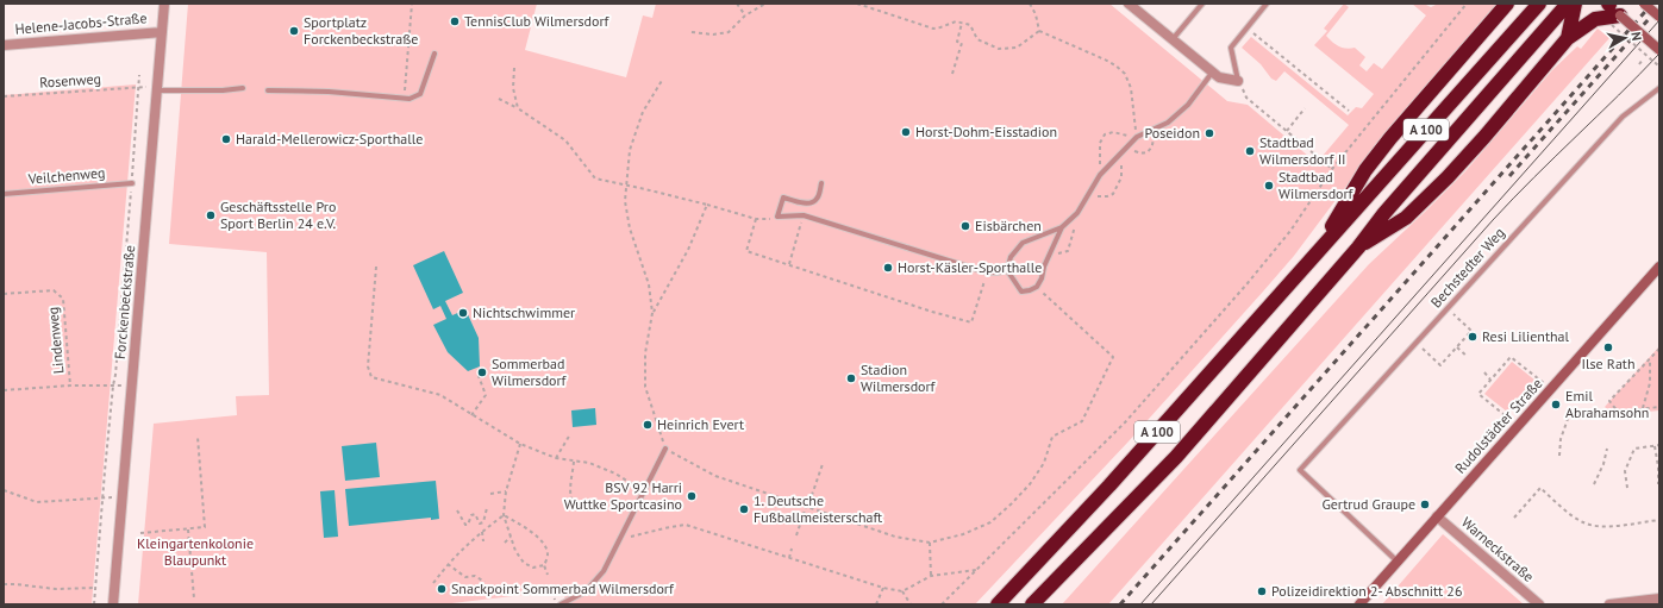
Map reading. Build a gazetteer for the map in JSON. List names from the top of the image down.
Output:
{
  "streets": {
    "highway": ["A 100"],
    "street": [
      "Helene-Jacobs-Straße",
      "Forckenbeckstraße",
      "Rudolstädter Straße",
      "Warneckstraße"
    ],
    "lane": ["Veilchenweg", "Bechstedter Weg"],
    "path": ["Rosenweg", "Lindenweg"]
  },
  "crossings": [
    ["Helene-Jacobs-Straße", "Forckenbeckstraße"],
    ["Bechstedter Weg", "Rudolstädter Straße"],
    ["Rudolstädter Straße", "Warneckstraße"]
  ],
  "parks": ["Kleingartenkolonie Blaupunkt"],
  "places": [
    "TennisClub Wilmersdorf",
    "Sportplatz Forckenbeckstraße",
    "Horst-Dohm-Eisstadion",
    "Poseidon",
    "Harald-Mellerowicz-Sporthalle",
    "Stadtbad Wilmersdorf II",
    "Stadtbad Wilmersdorf",
    "Geschäftsstelle Pro Sport Berlin 24 e.V.",
    "Eisbärchen",
    "Horst-Käsler-Sporthalle",
    "Nichtschwimmer",
    "Resi Lilienthal",
    "Ilse Rath",
    "Sommerbad Wilmersdorf",
    "Stadion Wilmersdorf",
    "Emil Abrahamsohn",
    "Heinrich Evert",
    "BSV 92 Harri Wuttke Sportcasino",
    "Gertrud Graupe",
    "1. Deutsche Fußballmeisterschaft",
    "Snackpoint Sommerbad Wilmersdorf",
    "Polizeidirektion 2- Abschnitt 26"
  ],
  "north": "right"
}
